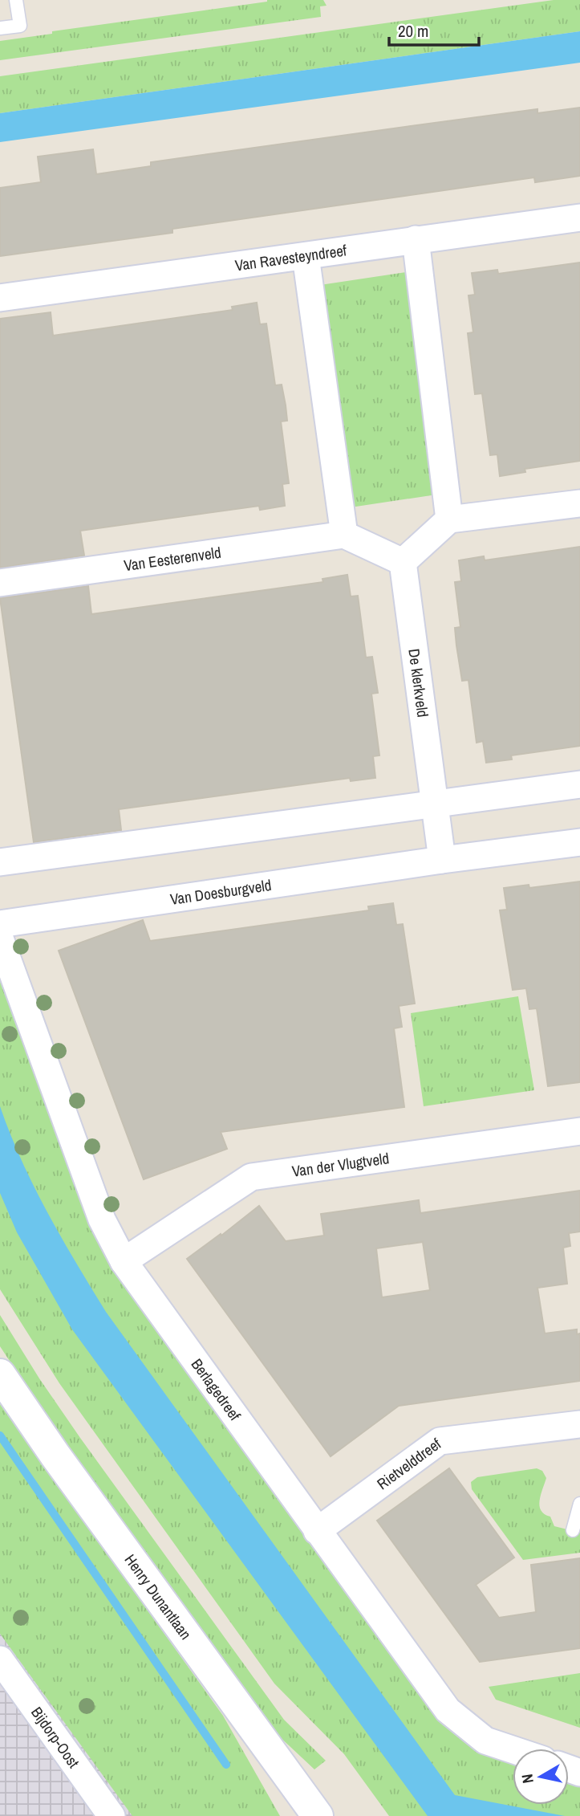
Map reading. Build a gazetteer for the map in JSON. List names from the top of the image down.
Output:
{
  "streets": {
    "main road": ["Henry Dunantlaan"],
    "street": [
      "Van Ravesteyndreef",
      "Van Eesterenveld",
      "De klerkveld",
      "Van Doesburgveld",
      "Van der Vlugtveld",
      "Berlagedreef",
      "Rietvelddreef",
      "Bijdorp-Oost"
    ]
  },
  "crossings": [
    ["Van der Vlugtveld", "Berlagedreef"],
    ["Berlagedreef", "Rietvelddreef"]
  ],
  "scale_bar": "20 m",
  "north": "left"
}
